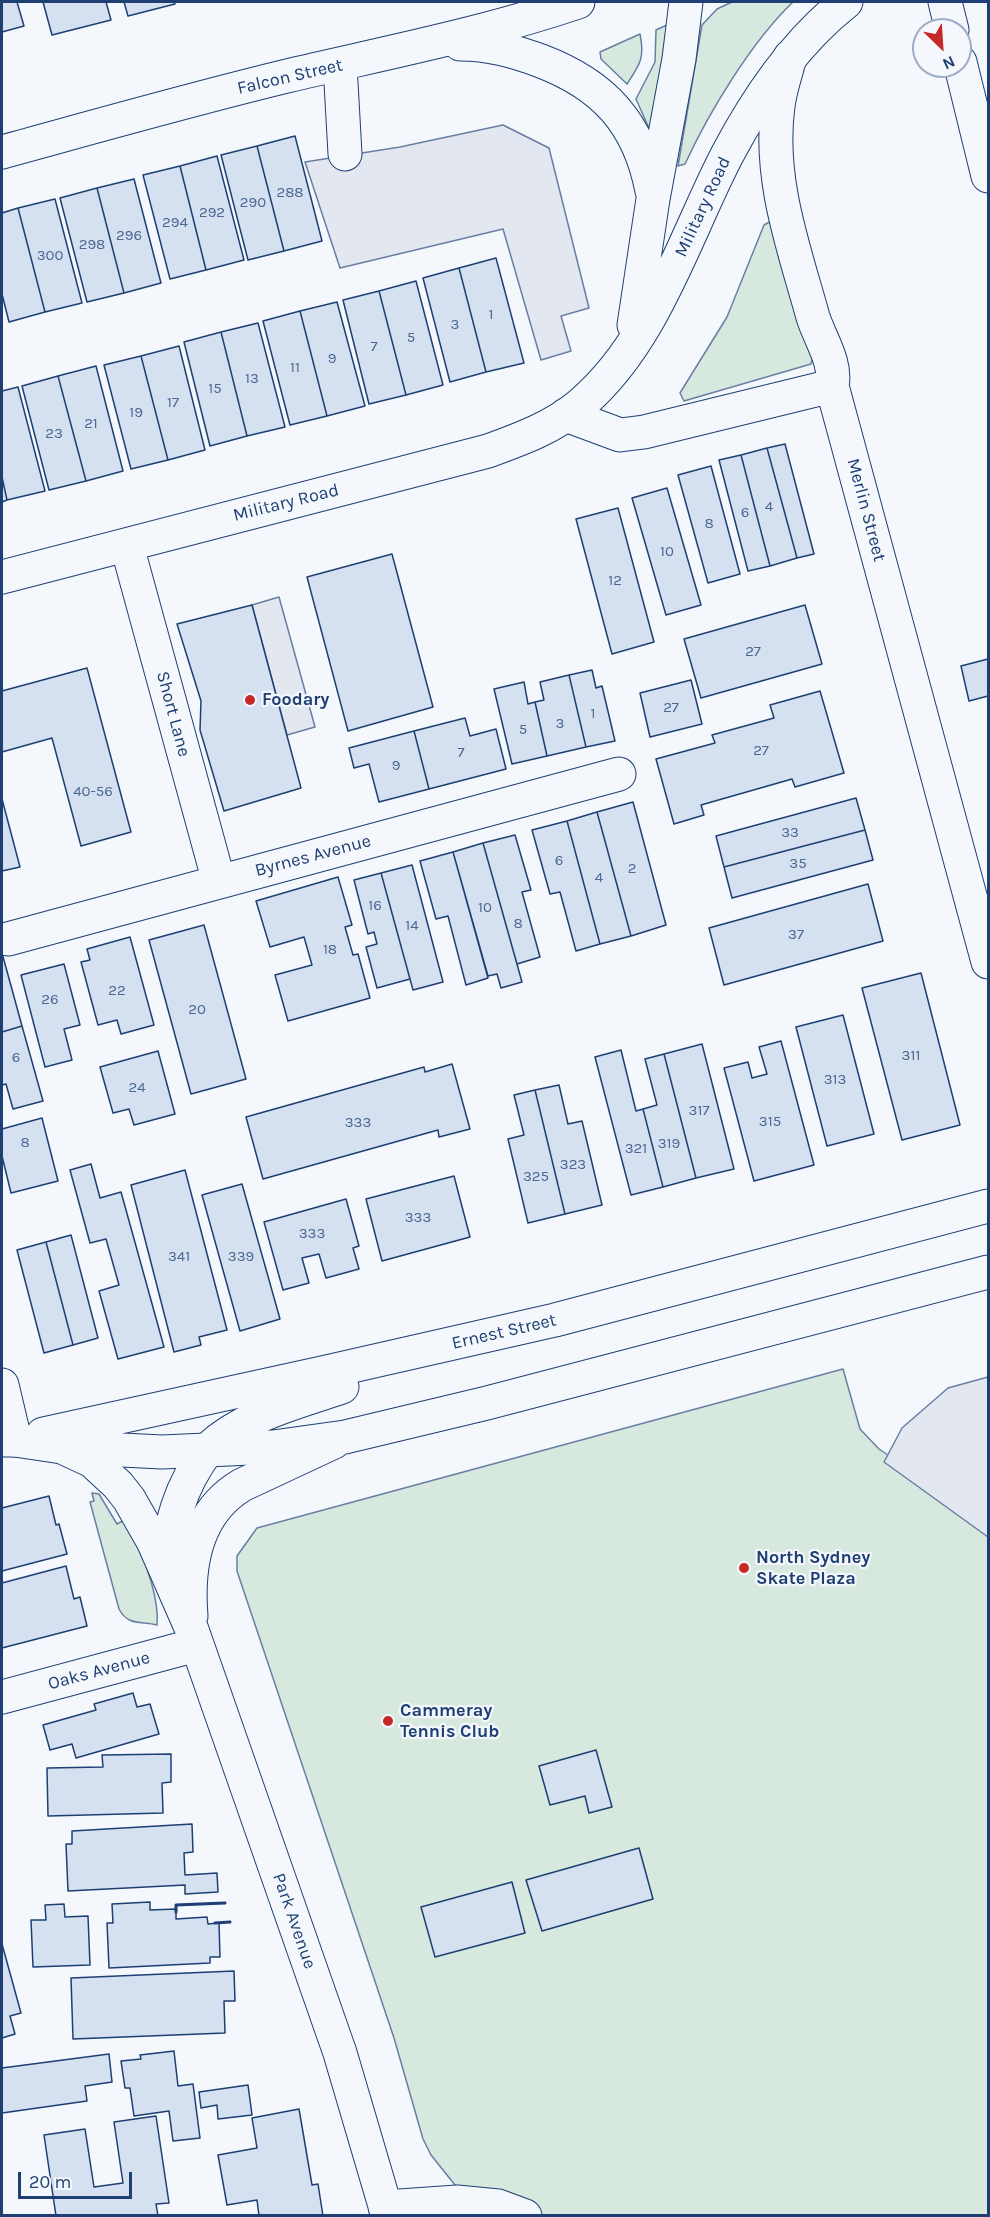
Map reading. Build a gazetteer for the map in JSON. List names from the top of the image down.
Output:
{
  "streets": {
    "main road": [
      "Falcon Street",
      "Military Road",
      "Merlin Street",
      "Short Lane",
      "Byrnes Avenue",
      "Ernest Street",
      "Oaks Avenue",
      "Park Avenue"
    ]
  },
  "crossings": [
    ["Military Road", "Merlin Street"],
    ["Military Road", "Short Lane"],
    ["Short Lane", "Byrnes Avenue"],
    ["Ernest Street", "Park Avenue"],
    ["Oaks Avenue", "Park Avenue"]
  ],
  "places": ["Foodary", "North Sydney Skate Plaza", "Cammeray Tennis Club"],
  "house_numbers": [
    "288",
    "290",
    "292",
    "294",
    "296",
    "298",
    "300",
    "1",
    "3",
    "5",
    "7",
    "9",
    "11",
    "13",
    "15",
    "17",
    "19",
    "21",
    "23",
    "4",
    "6",
    "8",
    "10",
    "12",
    "27",
    "27",
    "1",
    "3",
    "5",
    "27",
    "7",
    "9",
    "40-56",
    "33",
    "6",
    "35",
    "2",
    "4",
    "16",
    "10",
    "8",
    "14",
    "37",
    "18",
    "22",
    "26",
    "20",
    "311",
    "6",
    "313",
    "24",
    "317",
    "315",
    "333",
    "8",
    "319",
    "321",
    "323",
    "325",
    "333",
    "333",
    "341",
    "339"
  ],
  "scale_bar": "20 m",
  "north": "bottom right"
}
